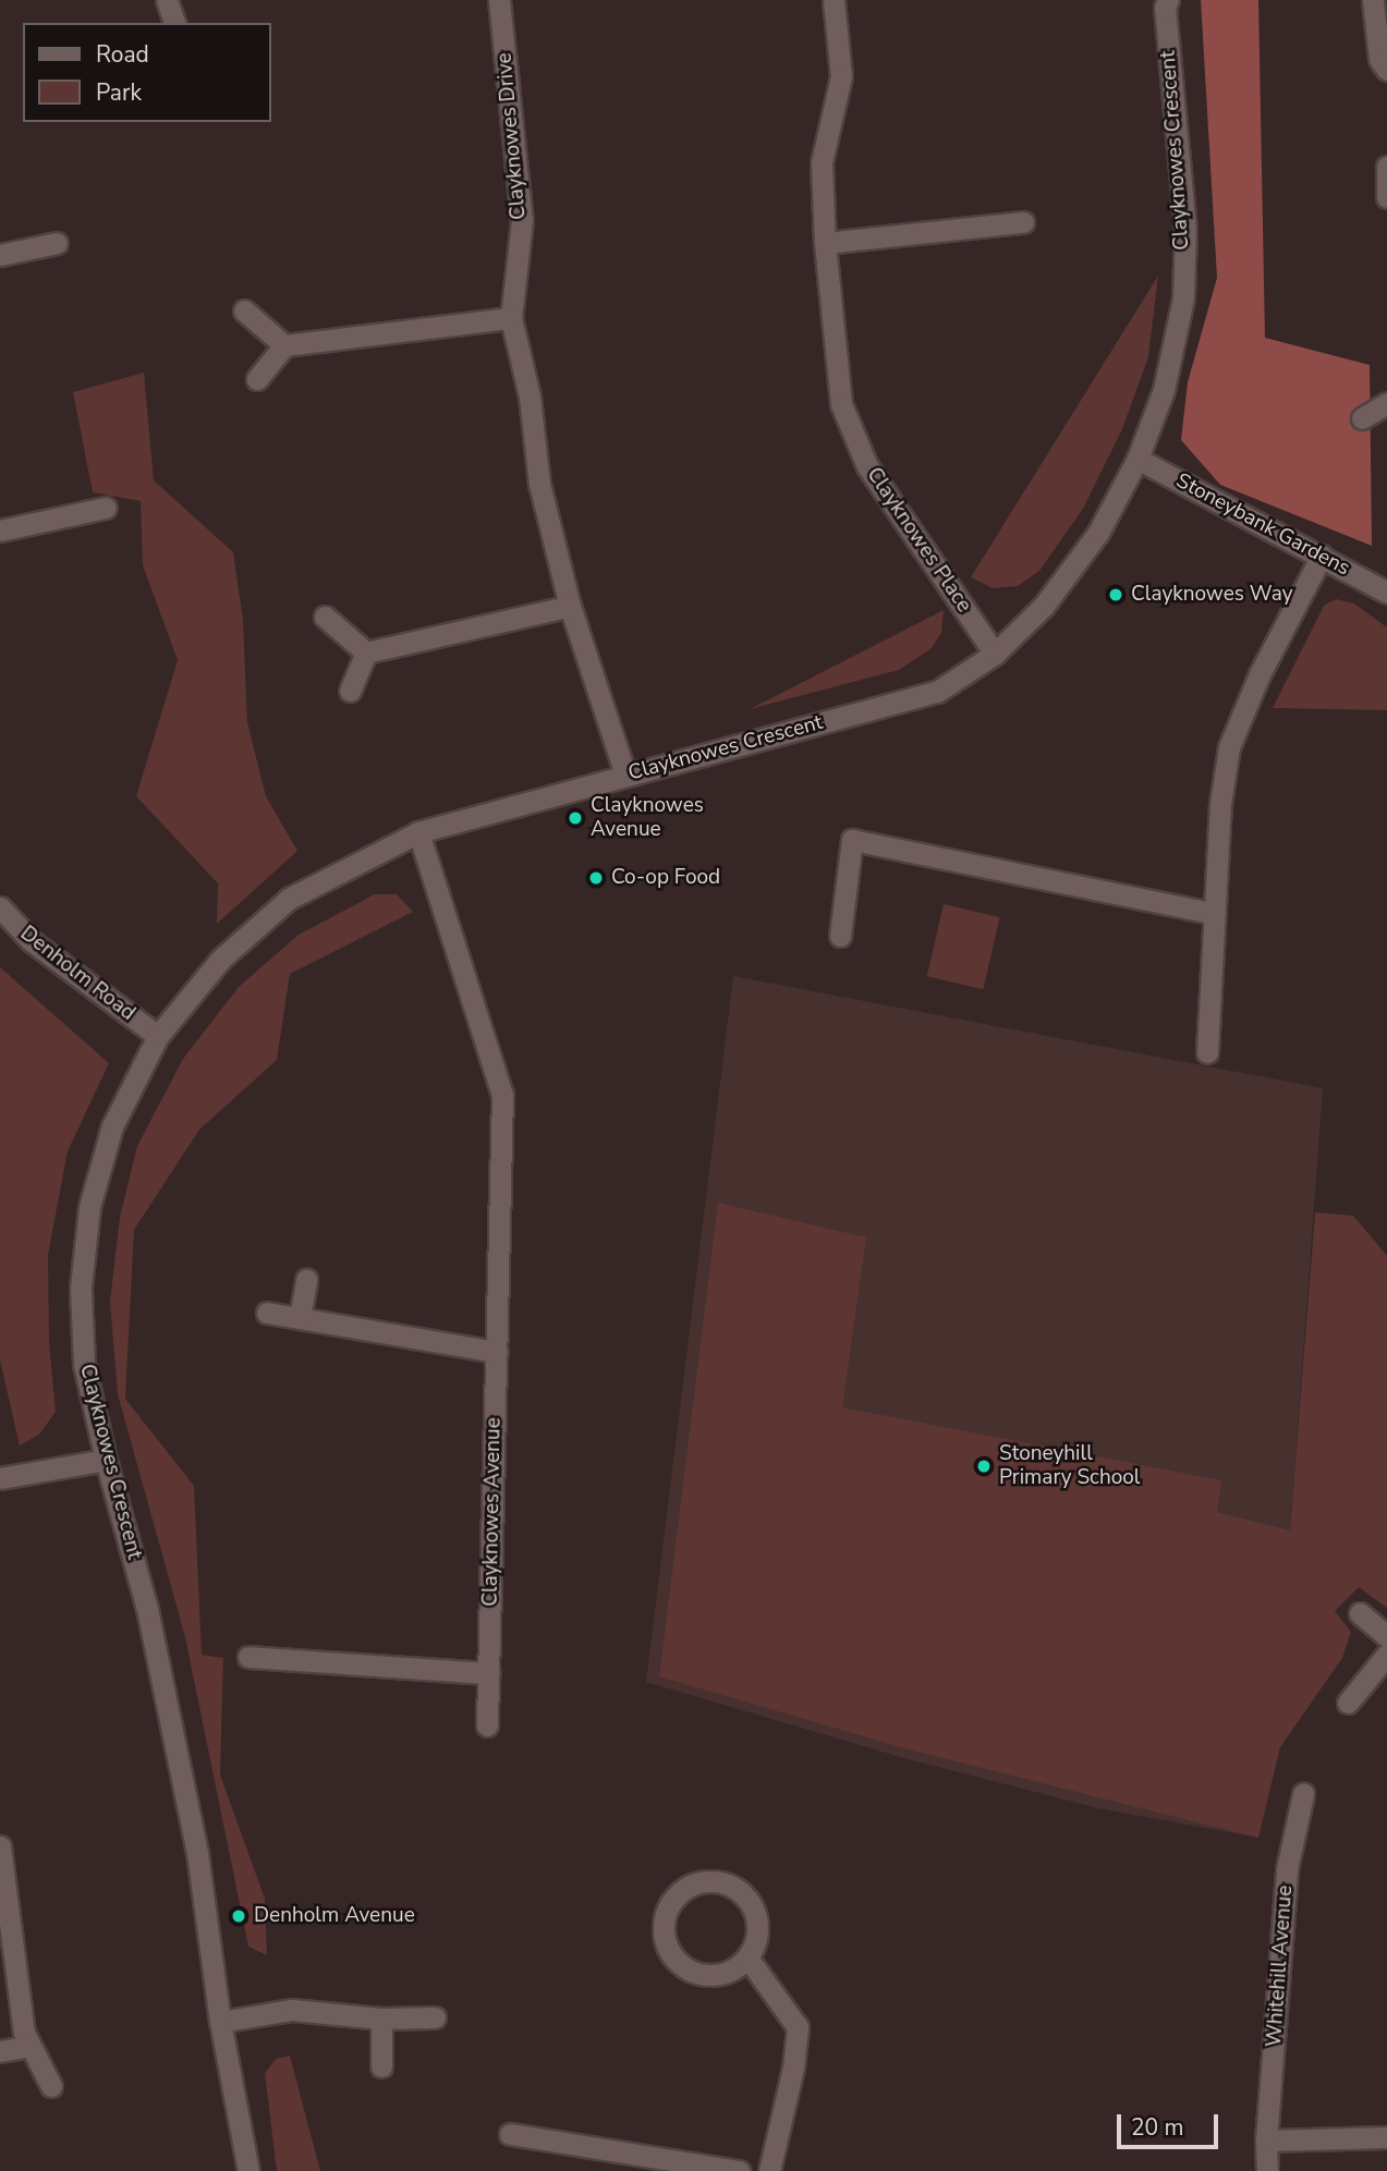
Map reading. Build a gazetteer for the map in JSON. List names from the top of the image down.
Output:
{
  "streets": {
    "street": [
      "Clayknowes Drive",
      "Clayknowes Crescent",
      "Stoneybank Gardens",
      "Clayknowes Place",
      "Denholm Road",
      "Clayknowes Avenue",
      "Whitehill Avenue"
    ]
  },
  "crossings": [
    ["Clayknowes Drive", "Clayknowes Crescent"],
    ["Clayknowes Crescent", "Stoneybank Gardens"],
    ["Clayknowes Crescent", "Clayknowes Place"],
    ["Clayknowes Crescent", "Denholm Road"],
    ["Clayknowes Crescent", "Clayknowes Avenue"]
  ],
  "places": [
    "Clayknowes Way",
    "Clayknowes Avenue",
    "Co-op Food",
    "Stoneyhill Primary School",
    "Denholm Avenue"
  ],
  "legend": ["Road", "Park"],
  "scale_bar": "20 m"
}
